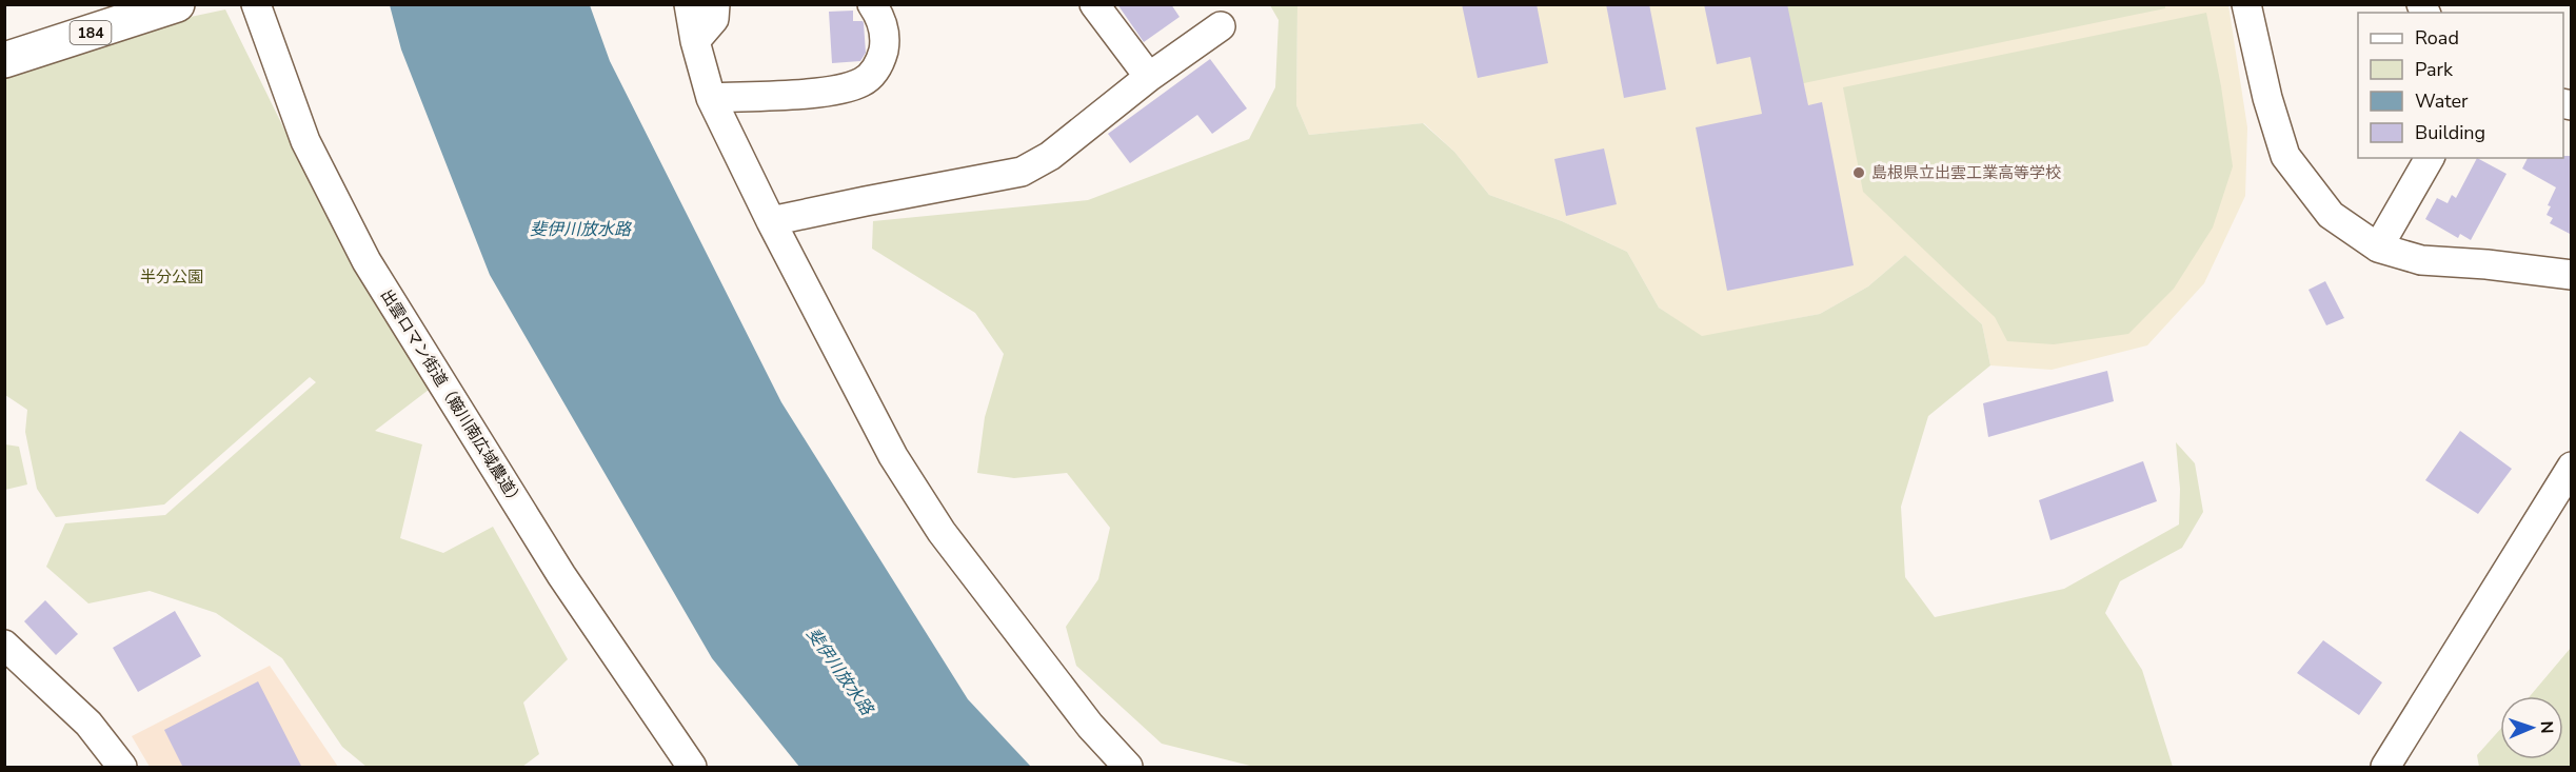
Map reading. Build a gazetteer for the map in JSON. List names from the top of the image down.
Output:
{
  "streets": {
    "highway": ["184"],
    "street": ["出雲ロマン街道（簸川南広域農道）"]
  },
  "water": ["斐伊川放水路"],
  "parks": ["半分公園"],
  "places": ["島根県立出雲工業高等学校"],
  "legend": [
    "Road",
    "Park",
    "Water",
    "Building"
  ],
  "north": "right"
}
